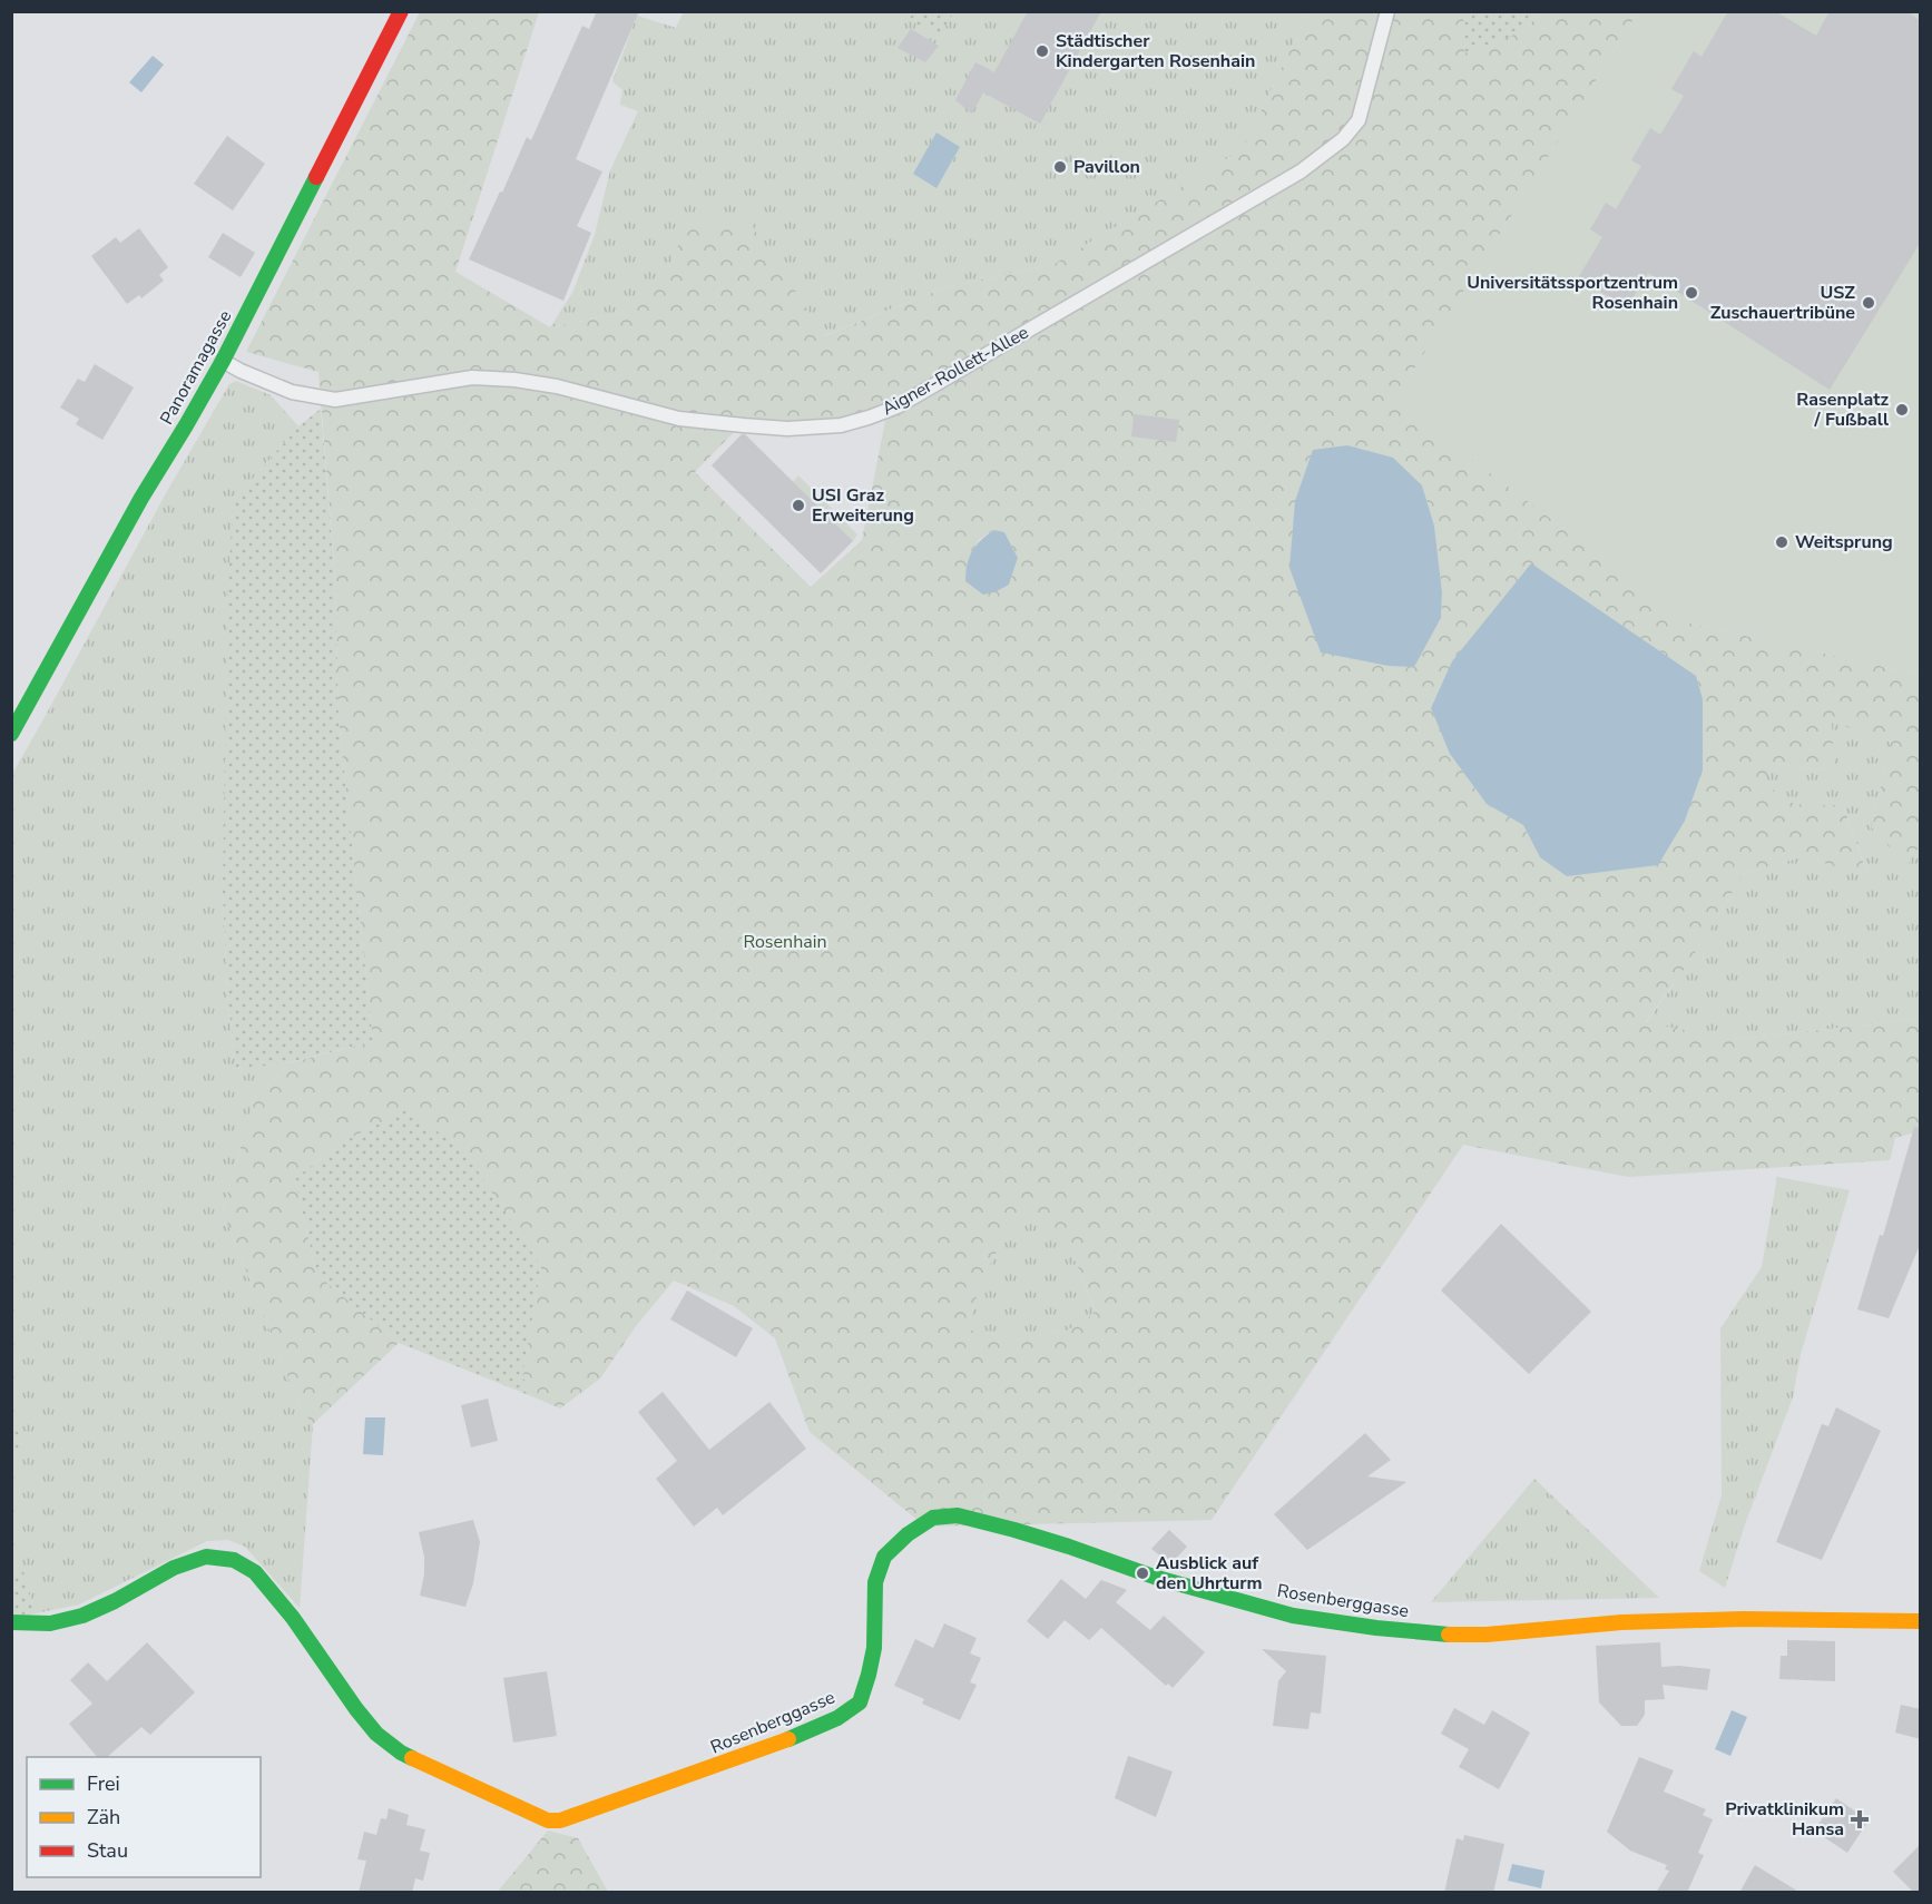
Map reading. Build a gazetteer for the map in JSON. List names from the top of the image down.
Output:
{
  "streets": {
    "street": ["Panoramagasse", "Rosenberggasse"],
    "lane": ["Aigner-Rollett-Allee"]
  },
  "crossings": [
    ["Panoramagasse", "Aigner-Rollett-Allee"]
  ],
  "parks": ["Rosenhain"],
  "places": {
    "other": [
      "Städtischer Kindergarten Rosenhain",
      "Pavillon",
      "Universitätssportzentrum Rosenhain",
      "USZ Zuschauertribüne",
      "Rasenplatz / Fußball",
      "USI Graz Erweiterung",
      "Weitsprung",
      "Ausblick auf den Uhrturm"
    ],
    "health": ["Privatklinikum Hansa"]
  },
  "legend": ["Frei", "Zäh", "Stau"]
}
